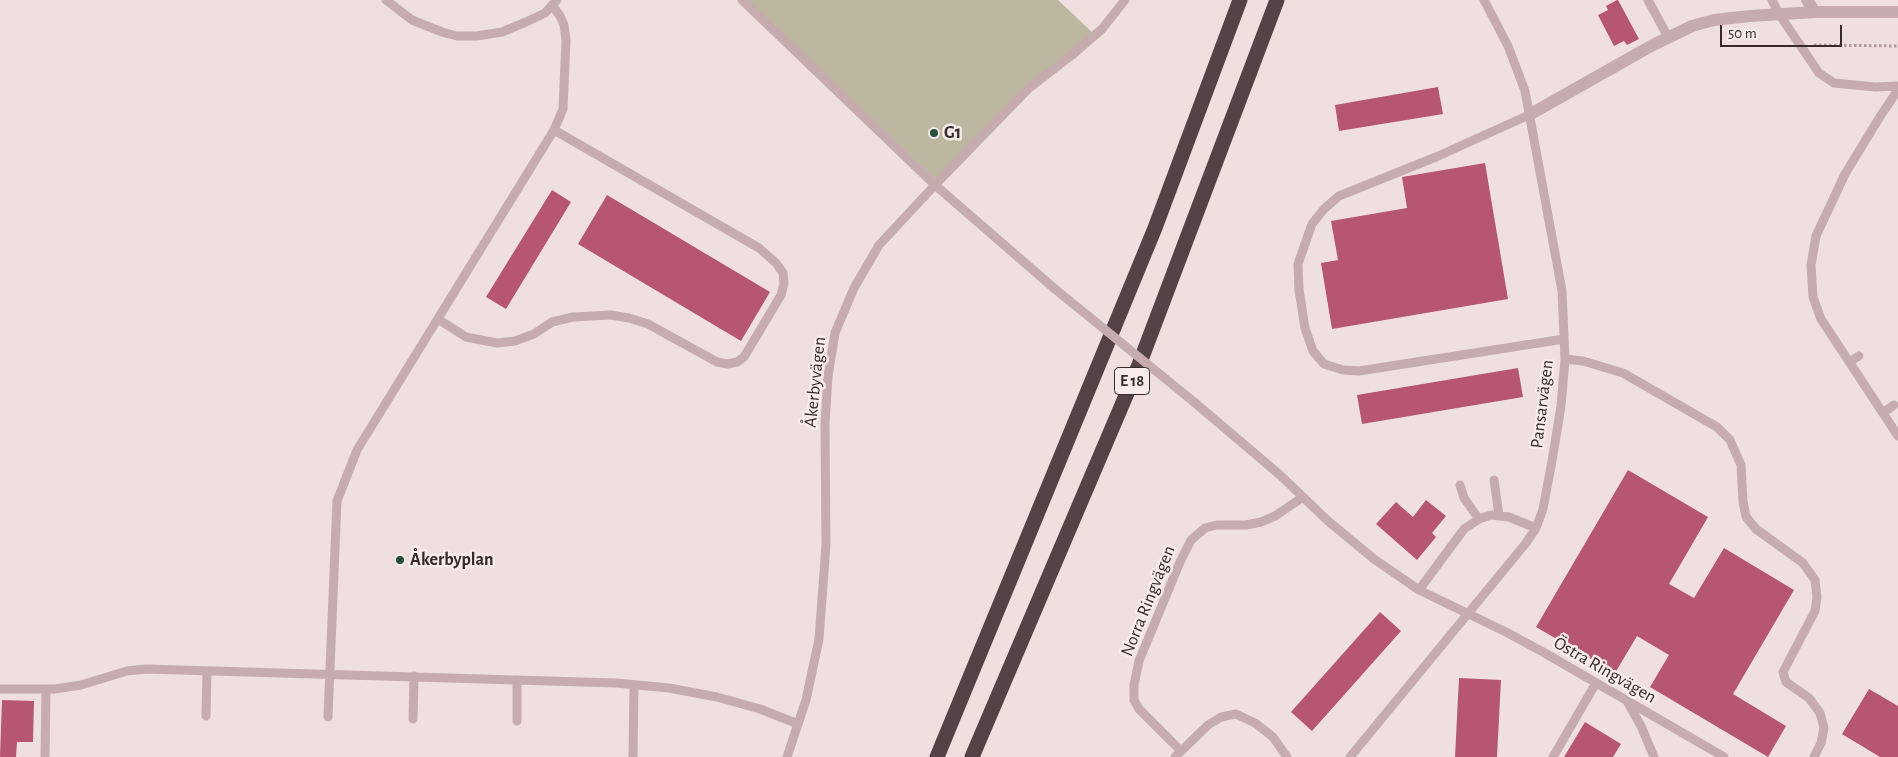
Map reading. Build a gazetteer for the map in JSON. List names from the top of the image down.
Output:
{
  "streets": {
    "highway": ["E 18"],
    "lane": [
      "Åkerbyvägen",
      "Pansarvägen",
      "Norra Ringvägen",
      "Östra Ringvägen"
    ]
  },
  "crossings": [
    ["Åkerbyvägen", "Östra Ringvägen"],
    ["Pansarvägen", "Östra Ringvägen"],
    ["Norra Ringvägen", "Östra Ringvägen"]
  ],
  "places": ["G1", "Åkerbyplan"],
  "scale_bar": "50 m"
}
